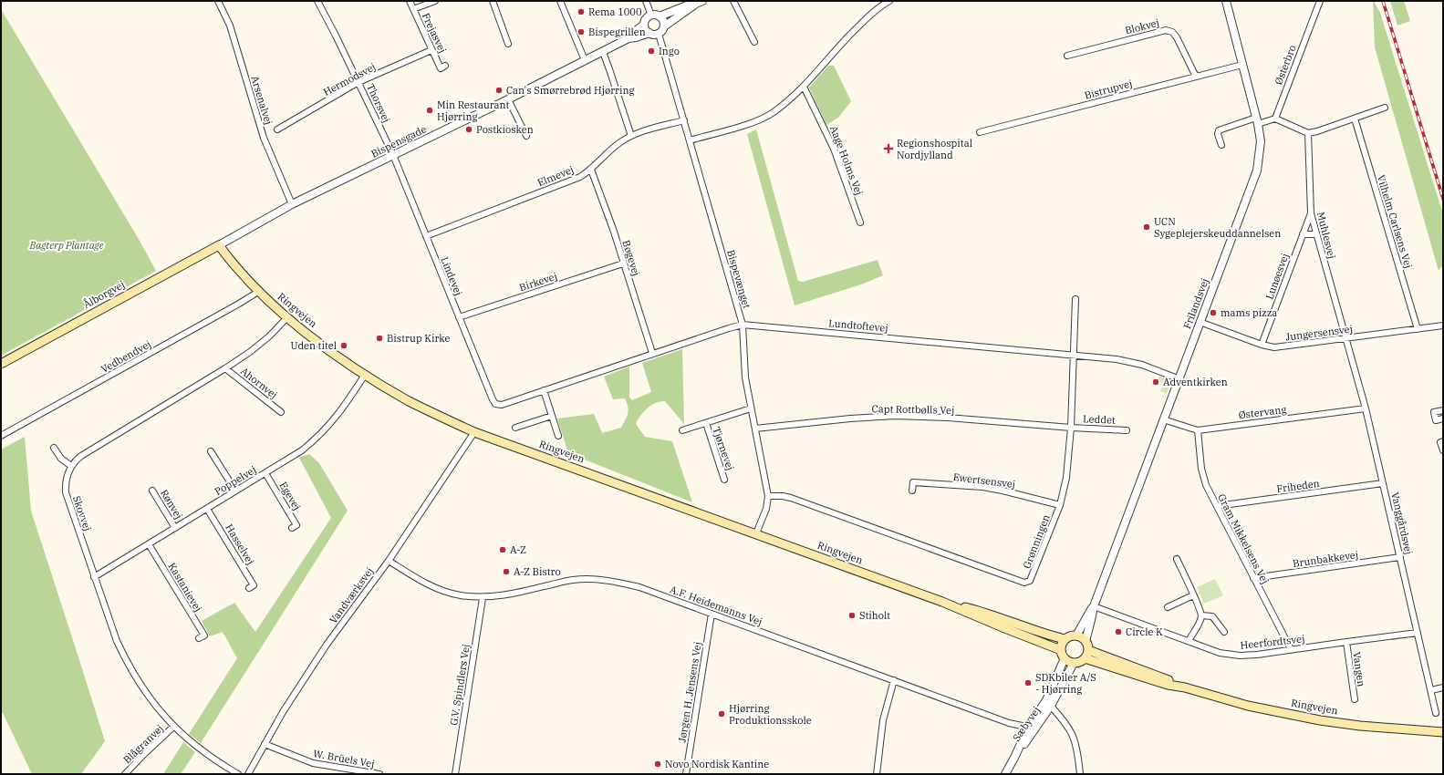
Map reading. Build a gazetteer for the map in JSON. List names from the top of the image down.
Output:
{
  "streets": {
    "main road": ["Ålborgvej", "Ringvejen"],
    "street": [
      "Blokvej",
      "Frejasvej",
      "Østerbro",
      "Hermodsvej",
      "Bistrupvej",
      "Arsenalvej",
      "Thorsvej",
      "Bispensgade",
      "Aage Holms Vej",
      "Elmevej",
      "Vilhelm Carlsens Vej",
      "Muhlesvej",
      "Bøgevej",
      "Lindevej",
      "Lunøesvej",
      "Bispevænget",
      "Birkevej",
      "Frilandsvej",
      "Lundtoftevej",
      "Jungersensvej",
      "Vedbendvej",
      "Ahornvej",
      "Capt Rottbølls Vej",
      "Østervang",
      "Leddet",
      "Tjørnevej",
      "Poppelvej",
      "Ewertsensvej",
      "Friheden",
      "Egevej",
      "Rønvej",
      "Skovvej",
      "Vanggårdsvej",
      "Gram Mikkelsens Vej",
      "Grønningen",
      "Hasselvej",
      "Brunbakkevej",
      "Kastanievej",
      "Vandværksvej",
      "A.F. Heidemanns Vej",
      "Heerfordtsvej",
      "Vangen",
      "G.V. Spindlers Vej",
      "Jørgen H. Jensens Vej",
      "Sæbyvej",
      "Blågranvej",
      "W. Brüels Vej"
    ]
  },
  "crossings": [
    ["Blokvej", "Bistrupvej"],
    ["Frejasvej", "Hermodsvej"],
    ["Hermodsvej", "Thorsvej"],
    ["Bistrupvej", "Frilandsvej"],
    ["Arsenalvej", "Bispensgade"],
    ["Thorsvej", "Bispensgade"],
    ["Thorsvej", "Lindevej"],
    ["Bispensgade", "Lindevej"],
    ["Bispensgade", "Bispevænget"],
    ["Bispensgade", "Ålborgvej"],
    ["Bispensgade", "Ringvejen"],
    ["Elmevej", "Bøgevej"],
    ["Elmevej", "Lindevej"],
    ["Elmevej", "Bispevænget"],
    ["Vilhelm Carlsens Vej", "Jungersensvej"],
    ["Muhlesvej", "Lunøesvej"],
    ["Muhlesvej", "Jungersensvej"],
    ["Muhlesvej", "Vanggårdsvej"],
    ["Bøgevej", "Birkevej"],
    ["Bøgevej", "Lundtoftevej"],
    ["Lindevej", "Birkevej"],
    ["Lindevej", "Lundtoftevej"],
    ["Lunøesvej", "Jungersensvej"],
    ["Bispevænget", "Ringvejen"],
    ["Bispevænget", "Lundtoftevej"],
    ["Bispevænget", "Capt Rottbølls Vej"],
    ["Bispevænget", "Tjørnevej"],
    ["Bispevænget", "Grønningen"],
    ["Ålborgvej", "Ringvejen"],
    ["Frilandsvej", "Ringvejen"],
    ["Frilandsvej", "Lundtoftevej"],
    ["Frilandsvej", "Jungersensvej"],
    ["Frilandsvej", "Østervang"],
    ["Frilandsvej", "Heerfordtsvej"],
    ["Frilandsvej", "Sæbyvej"],
    ["Ringvejen", "Vedbendvej"],
    ["Ringvejen", "Poppelvej"],
    ["Ringvejen", "Vandværksvej"],
    ["Ringvejen", "Sæbyvej"],
    ["Lundtoftevej", "Grønningen"],
    ["Jungersensvej", "Vanggårdsvej"],
    ["Capt Rottbølls Vej", "Leddet"],
    ["Capt Rottbølls Vej", "Grønningen"],
    ["Østervang", "Vanggårdsvej"],
    ["Østervang", "Gram Mikkelsens Vej"],
    ["Leddet", "Grønningen"],
    ["Poppelvej", "Egevej"],
    ["Poppelvej", "Rønvej"],
    ["Poppelvej", "Skovvej"],
    ["Poppelvej", "Hasselvej"],
    ["Poppelvej", "Kastanievej"],
    ["Ewertsensvej", "Grønningen"],
    ["Friheden", "Vanggårdsvej"],
    ["Friheden", "Gram Mikkelsens Vej"],
    ["Skovvej", "Blågranvej"],
    ["Vanggårdsvej", "Brunbakkevej"],
    ["Vanggårdsvej", "Heerfordtsvej"],
    ["Gram Mikkelsens Vej", "Brunbakkevej"],
    ["Gram Mikkelsens Vej", "Heerfordtsvej"],
    ["Vandværksvej", "A.F. Heidemanns Vej"],
    ["Vandværksvej", "W. Brüels Vej"],
    ["A.F. Heidemanns Vej", "G.V. Spindlers Vej"],
    ["A.F. Heidemanns Vej", "Jørgen H. Jensens Vej"],
    ["A.F. Heidemanns Vej", "Sæbyvej"],
    ["Heerfordtsvej", "Vangen"]
  ],
  "parks": ["Bagterp Plantage"],
  "places": {
    "other": [
      "Rema 1000",
      "Bispegrillen",
      "Ingo",
      "Can's Smørrebrød Hjørring",
      "Min Restaurant Hjørring",
      "Postkiosken",
      "UCN Sygeplejerskeuddannelsen",
      "mams pizza",
      "Bistrup Kirke",
      "Uden titel",
      "Adventkirken",
      "A-Z",
      "A-Z Bistro",
      "Stiholt",
      "Circle K",
      "SDKbiler A/S - Hjørring",
      "Hjørring Produktionsskole",
      "Novo Nordisk Kantine"
    ],
    "health": ["Regionshospital Nordjylland"]
  }
}
